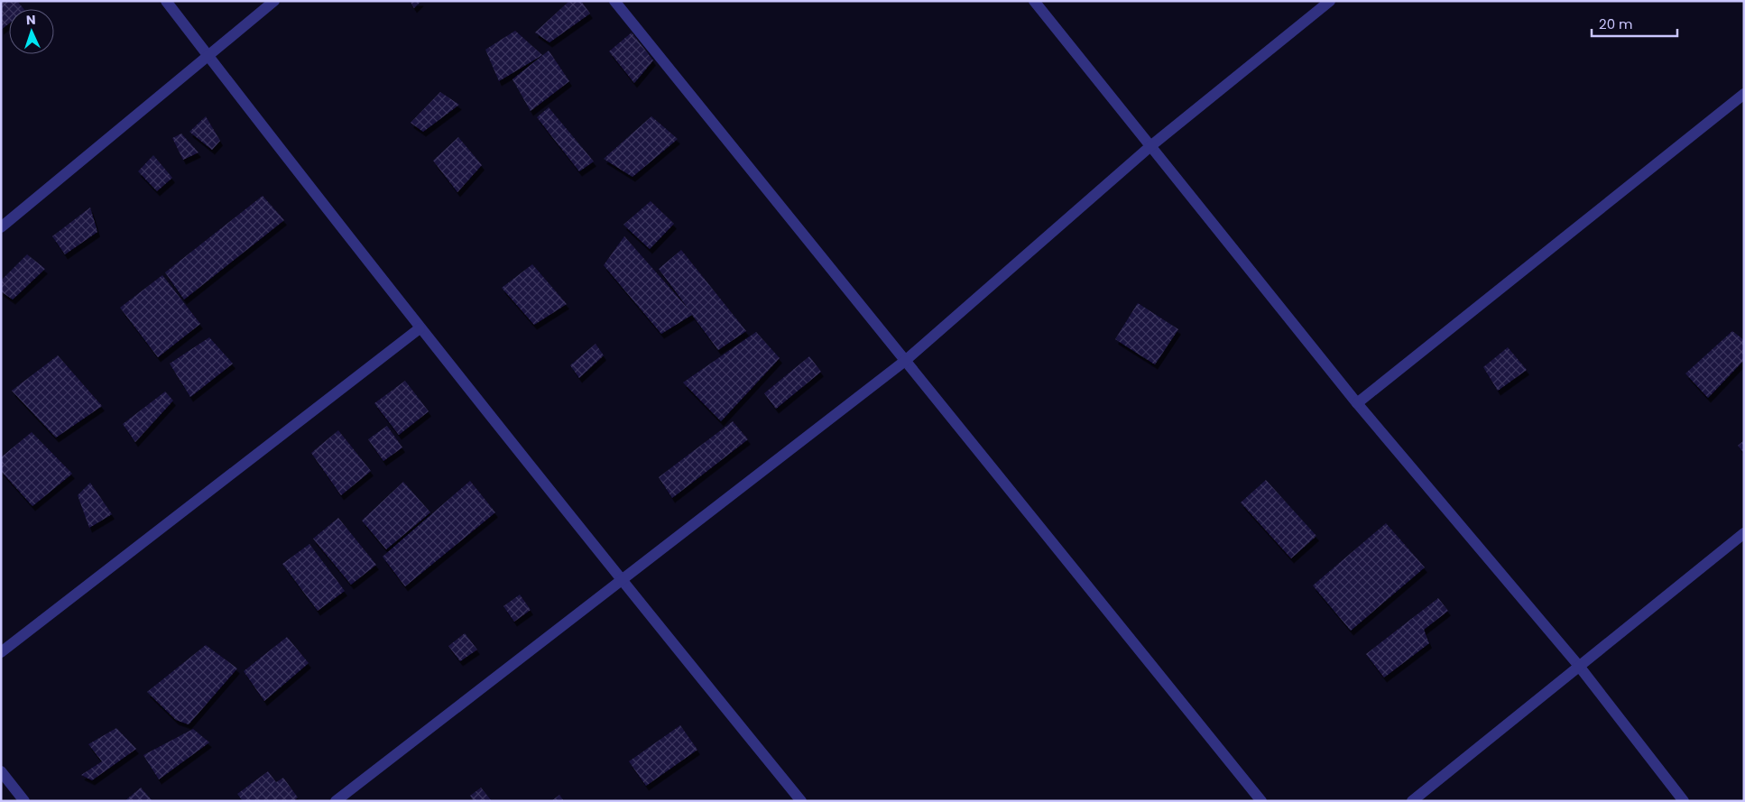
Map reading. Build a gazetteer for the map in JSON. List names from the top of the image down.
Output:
{
  "scale_bar": "20 m",
  "north": "top"
}
